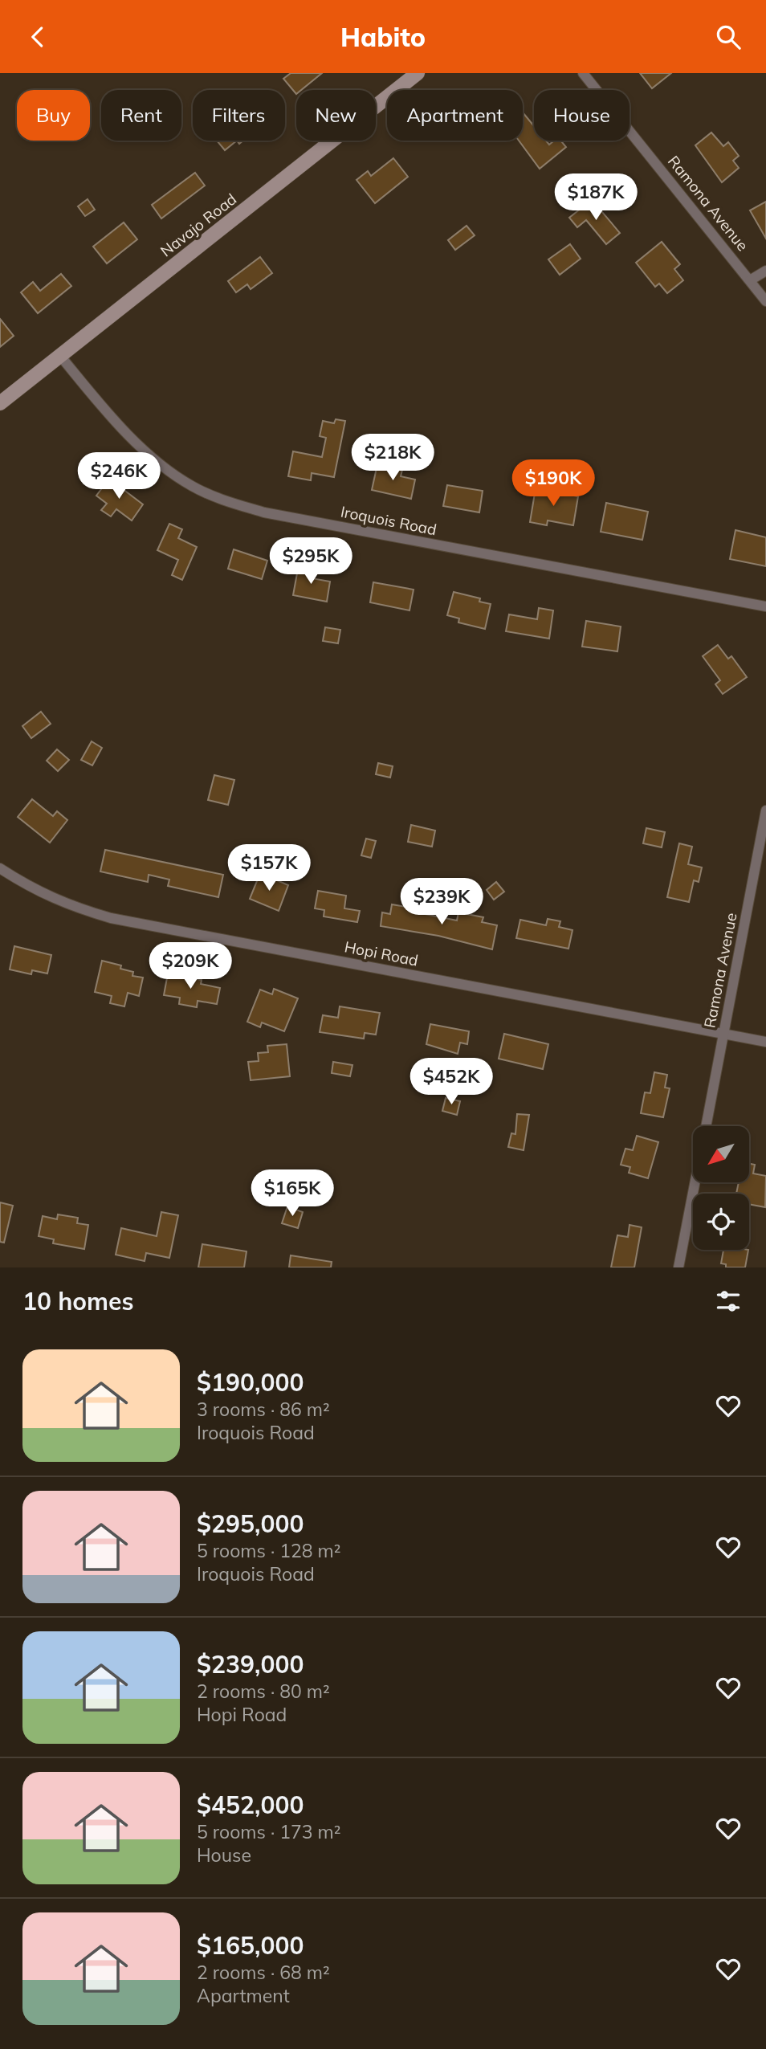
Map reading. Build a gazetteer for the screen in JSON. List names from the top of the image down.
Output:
{
  "streets": {
    "main road": ["Navajo Road"],
    "street": ["Ramona Avenue", "Iroquois Road", "Hopi Road"]
  },
  "crossings": [
    ["Ramona Avenue", "Hopi Road"],
    ["Navajo Road", "Iroquois Road"]
  ],
  "north": "bottom left",
  "page": {
    "header": "Habito",
    "chip": [
      "Buy",
      "Rent",
      "Filters",
      "New",
      "Apartment",
      "House"
    ],
    "price": [
      "$187K",
      "$218K",
      "$246K",
      "$190K",
      "$295K",
      "$157K",
      "$239K",
      "$209K",
      "$452K",
      "$165K"
    ],
    "heading": "10 homes",
    "list": [
      {
        "name": "$190,000",
        "note": "3 rooms · 86 m² · Iroquois Road"
      },
      {
        "name": "$295,000",
        "note": "5 rooms · 128 m² · Iroquois Road"
      },
      {
        "name": "$239,000",
        "note": "2 rooms · 80 m² · Hopi Road"
      },
      {
        "name": "$452,000",
        "note": "5 rooms · 173 m² · House"
      },
      {
        "name": "$165,000",
        "note": "2 rooms · 68 m² · Apartment"
      }
    ]
  }
}
